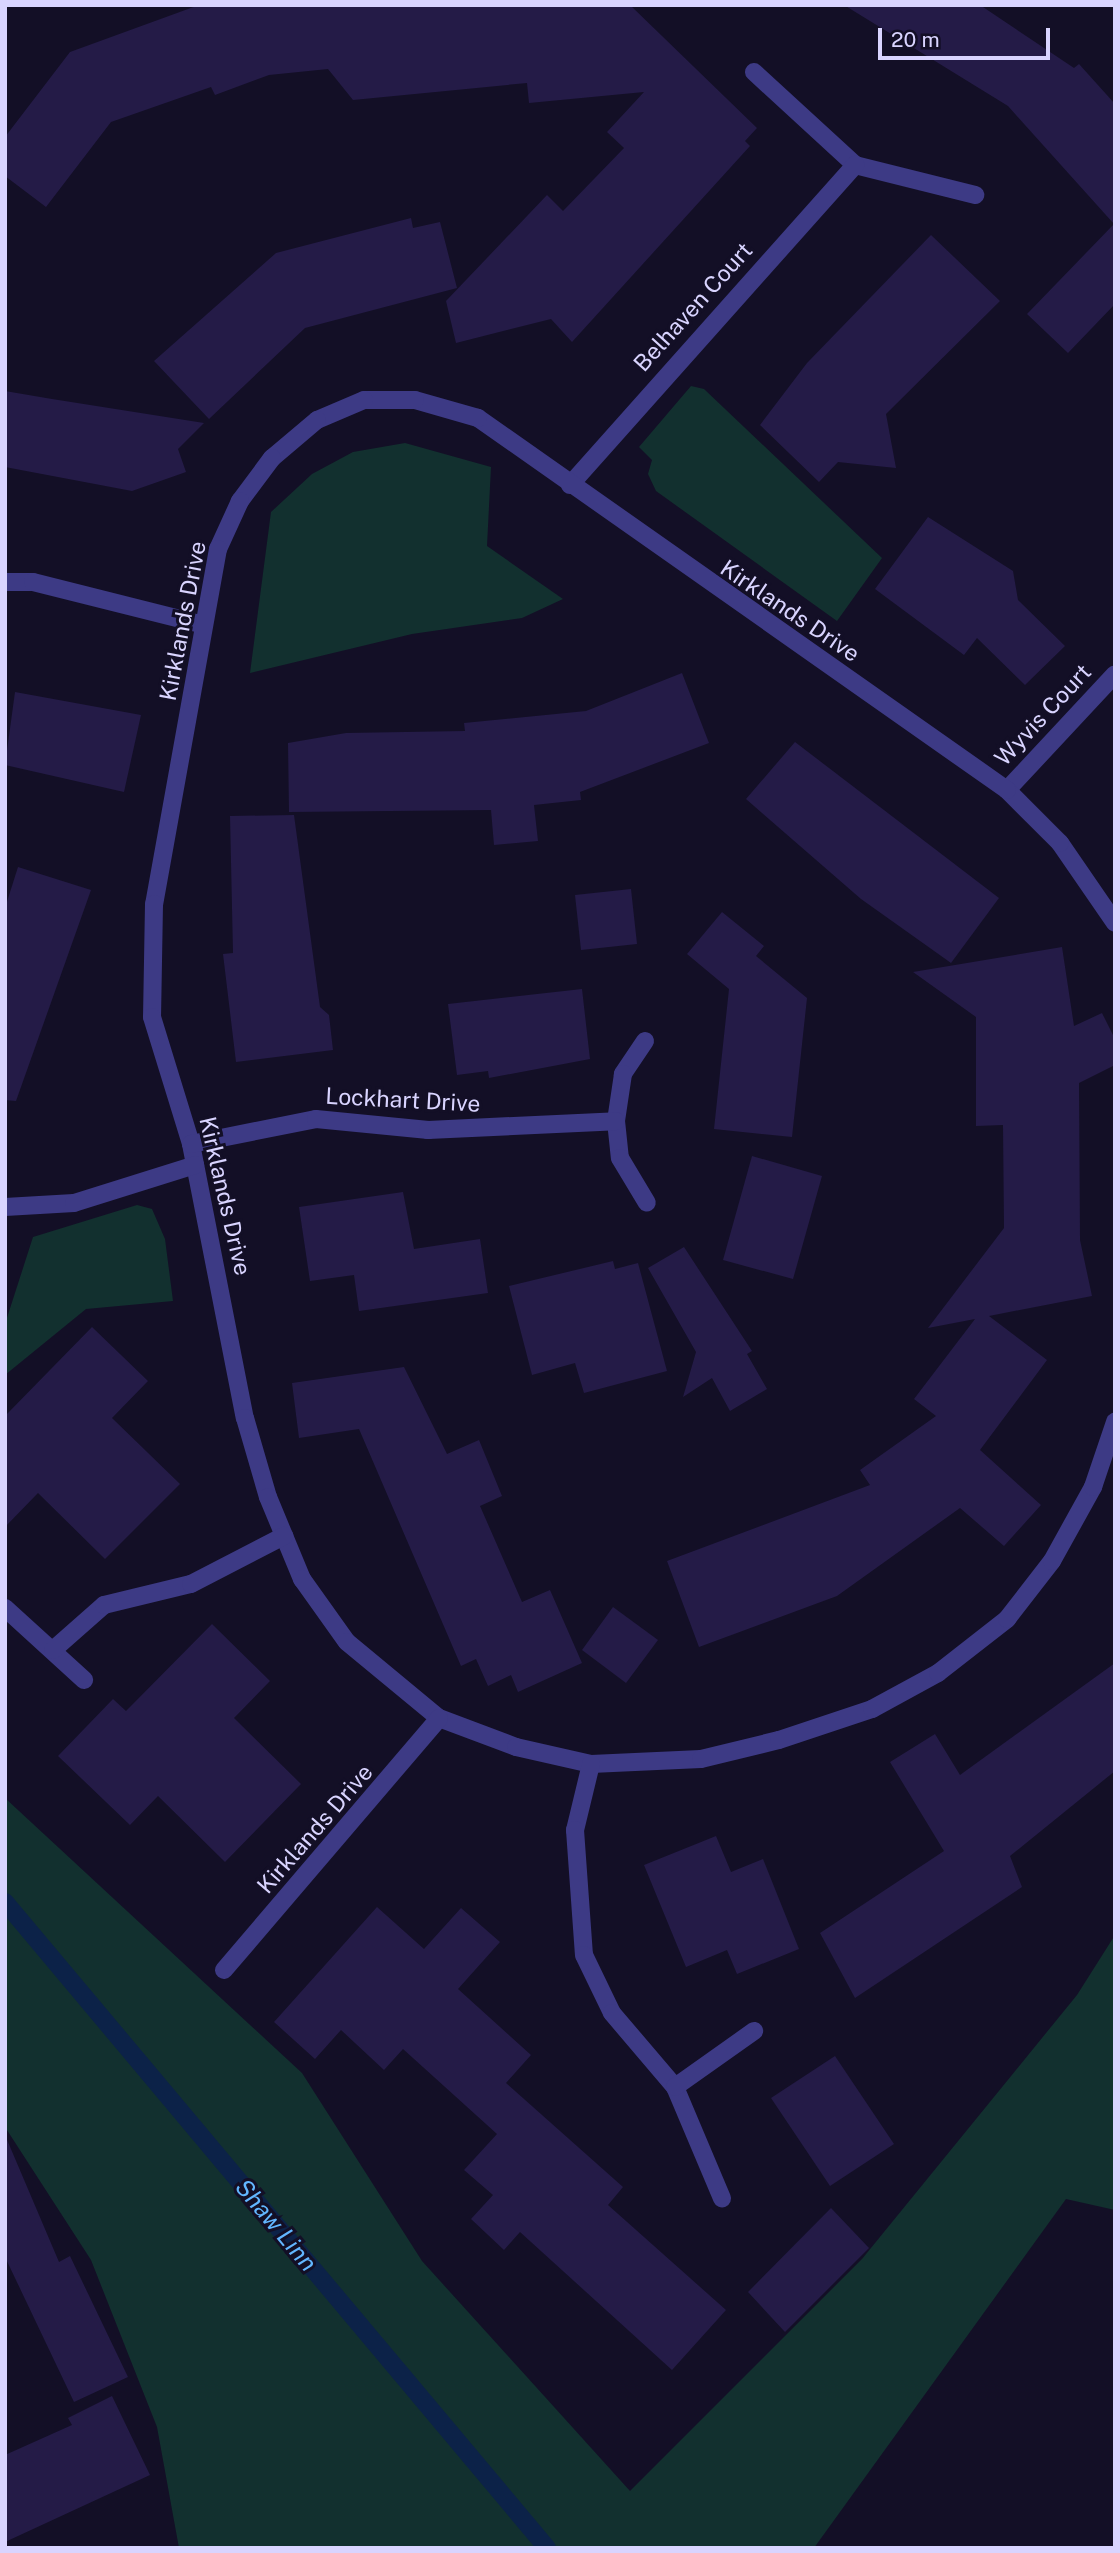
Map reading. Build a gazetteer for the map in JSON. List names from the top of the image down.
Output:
{
  "streets": {
    "street": [
      "Belhaven Court",
      "Kirklands Drive",
      "Wyvis Court",
      "Lockhart Drive"
    ]
  },
  "crossings": [
    ["Belhaven Court", "Kirklands Drive"],
    ["Kirklands Drive", "Wyvis Court"],
    ["Kirklands Drive", "Lockhart Drive"]
  ],
  "water": ["Shaw Linn"],
  "scale_bar": "20 m"
}
